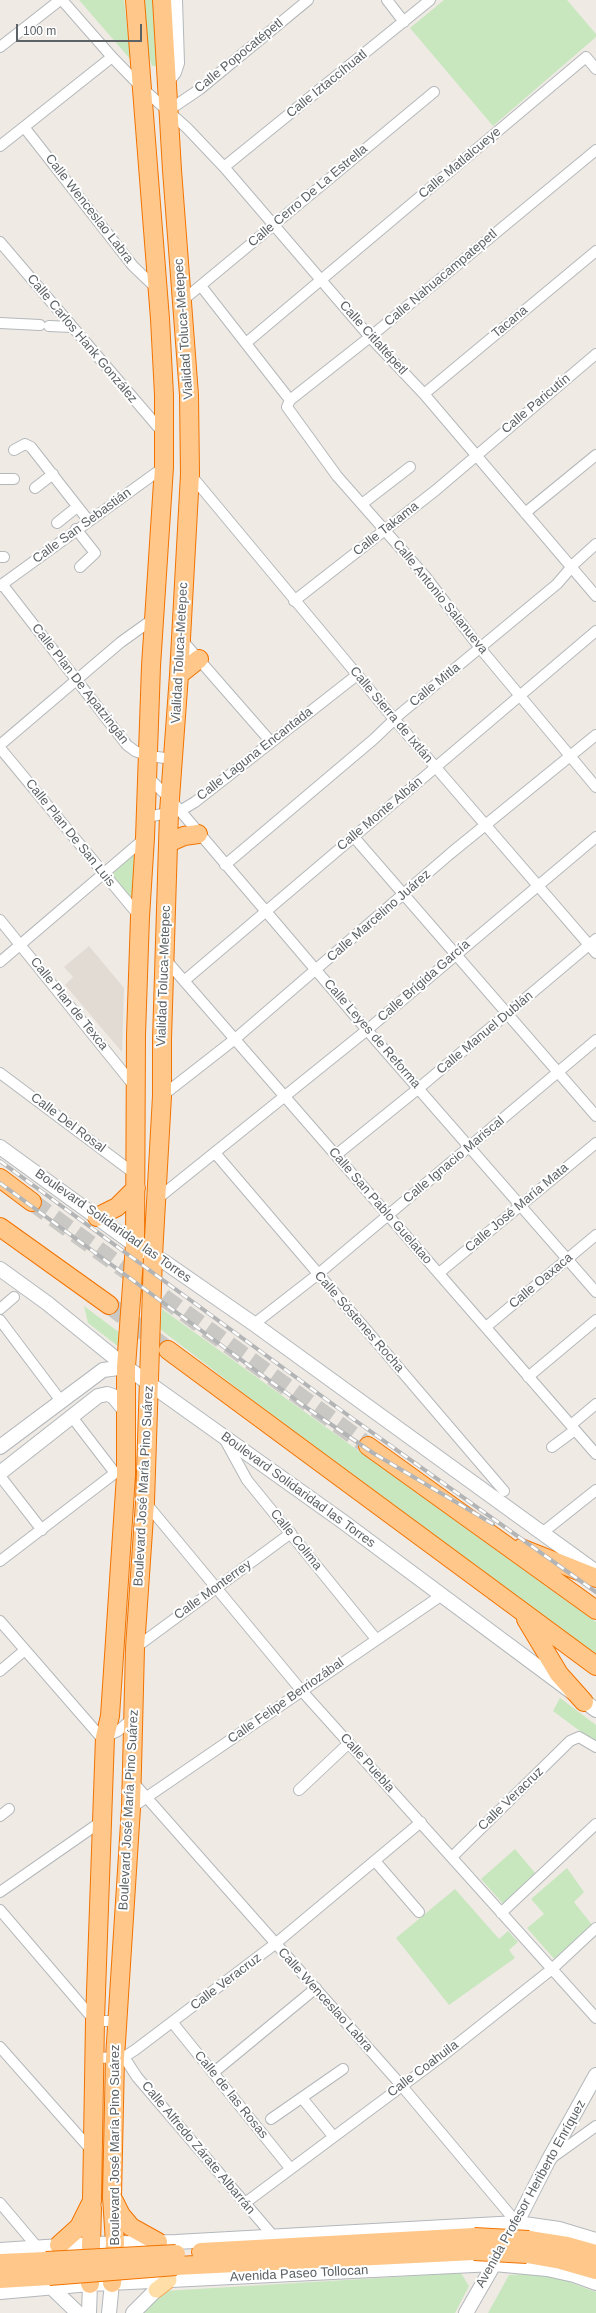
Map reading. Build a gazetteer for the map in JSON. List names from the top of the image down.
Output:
{
  "streets": {
    "highway": [
      "Vialidad Toluca-Metepec",
      "Boulevard Solidaridad las Torres",
      "Boulevard José María Pino Suárez",
      "Avenida Paseo Tollocan"
    ],
    "main road": ["Avenida Profesor Heriberto Enríquez"],
    "street": [
      "Calle Popocatépetl",
      "Calle Iztaccíhuatl",
      "Calle Matlalcueye",
      "Calle Cerro De La Estrella",
      "Calle Wenceslao Labra",
      "Calle Nahuacampatepetl",
      "Tacana",
      "Calle Citlaltépetl",
      "Calle Carlos Hank González",
      "Calle Paricutín",
      "Calle San Sebastián",
      "Calle Takama",
      "Calle Antonio Salanueva",
      "Calle Plan De Apatzingán",
      "Calle Mitla",
      "Calle Sierra de Ixtlán",
      "Calle Laguna Encantada",
      "Calle Monte Albán",
      "Calle Plan De San Luis",
      "Calle Marcelino Juárez",
      "Calle Brígida García",
      "Calle Plan de Texca",
      "Calle Manuel Dublán",
      "Calle Leyes de Reforma",
      "Calle Del Rosal",
      "Calle Ignacio Mariscal",
      "Calle San Pablo Guelatao",
      "Calle José María Mata",
      "Calle Oaxaca",
      "Calle Sóstenes Rocha",
      "Calle Colima",
      "Calle Monterrey",
      "Calle Felipe Berriozábal",
      "Calle Puebla",
      "Calle Veracruz",
      "Calle Coahuila",
      "Calle de las Rosas",
      "Calle Alfredo Zárate Albarrán"
    ]
  },
  "crossings": [
    ["Calle Popocatépetl", "Vialidad Toluca-Metepec"],
    ["Calle Popocatépetl", "Calle Citlaltépetl"],
    ["Calle Iztaccíhuatl", "Calle Citlaltépetl"],
    ["Calle Matlalcueye", "Calle Citlaltépetl"],
    ["Calle Cerro De La Estrella", "Vialidad Toluca-Metepec"],
    ["Calle Cerro De La Estrella", "Calle Citlaltépetl"],
    ["Calle Cerro De La Estrella", "Calle Antonio Salanueva"],
    ["Calle Wenceslao Labra", "Vialidad Toluca-Metepec"],
    ["Calle Wenceslao Labra", "Boulevard José María Pino Suárez"],
    ["Calle Wenceslao Labra", "Calle Felipe Berriozábal"],
    ["Calle Wenceslao Labra", "Calle Veracruz"],
    ["Calle Wenceslao Labra", "Calle Coahuila"],
    ["Calle Wenceslao Labra", "Avenida Profesor Heriberto Enríquez"],
    ["Calle Wenceslao Labra", "Avenida Paseo Tollocan"],
    ["Calle Nahuacampatepetl", "Calle Citlaltépetl"],
    ["Calle Nahuacampatepetl", "Calle Antonio Salanueva"],
    ["Tacana", "Calle Citlaltépetl"],
    ["Vialidad Toluca-Metepec", "Calle Citlaltépetl"],
    ["Vialidad Toluca-Metepec", "Calle Carlos Hank González"],
    ["Vialidad Toluca-Metepec", "Calle San Sebastián"],
    ["Vialidad Toluca-Metepec", "Calle Plan De Apatzingán"],
    ["Vialidad Toluca-Metepec", "Calle Sierra de Ixtlán"],
    ["Vialidad Toluca-Metepec", "Calle Laguna Encantada"],
    ["Vialidad Toluca-Metepec", "Calle Plan De San Luis"],
    ["Vialidad Toluca-Metepec", "Calle Marcelino Juárez"],
    ["Vialidad Toluca-Metepec", "Calle Brígida García"],
    ["Vialidad Toluca-Metepec", "Calle Plan de Texca"],
    ["Vialidad Toluca-Metepec", "Calle Leyes de Reforma"],
    ["Vialidad Toluca-Metepec", "Calle Del Rosal"],
    ["Vialidad Toluca-Metepec", "Calle San Pablo Guelatao"],
    ["Vialidad Toluca-Metepec", "Boulevard Solidaridad las Torres"],
    ["Vialidad Toluca-Metepec", "Boulevard José María Pino Suárez"],
    ["Calle Citlaltépetl", "Calle Paricutín"],
    ["Calle Citlaltépetl", "Calle Takama"],
    ["Calle Citlaltépetl", "Calle Mitla"],
    ["Calle Paricutín", "Calle Takama"],
    ["Calle San Sebastián", "Calle Plan De Apatzingán"],
    ["Calle Takama", "Calle Antonio Salanueva"],
    ["Calle Takama", "Calle Sierra de Ixtlán"],
    ["Calle Antonio Salanueva", "Calle Mitla"],
    ["Calle Antonio Salanueva", "Calle Monte Albán"],
    ["Calle Antonio Salanueva", "Calle Marcelino Juárez"],
    ["Calle Mitla", "Calle Sierra de Ixtlán"],
    ["Calle Mitla", "Calle Leyes de Reforma"],
    ["Calle Sierra de Ixtlán", "Calle Laguna Encantada"],
    ["Calle Sierra de Ixtlán", "Calle Monte Albán"],
    ["Calle Sierra de Ixtlán", "Calle Marcelino Juárez"],
    ["Calle Sierra de Ixtlán", "Calle Brígida García"],
    ["Calle Sierra de Ixtlán", "Calle Manuel Dublán"],
    ["Calle Laguna Encantada", "Calle Leyes de Reforma"],
    ["Calle Monte Albán", "Calle Leyes de Reforma"],
    ["Calle Monte Albán", "Calle San Pablo Guelatao"],
    ["Calle Marcelino Juárez", "Calle Leyes de Reforma"],
    ["Calle Marcelino Juárez", "Calle San Pablo Guelatao"],
    ["Calle Brígida García", "Calle Leyes de Reforma"],
    ["Calle Brígida García", "Calle San Pablo Guelatao"],
    ["Calle Brígida García", "Calle Sóstenes Rocha"],
    ["Calle Manuel Dublán", "Calle Leyes de Reforma"],
    ["Calle Manuel Dublán", "Calle San Pablo Guelatao"],
    ["Calle Leyes de Reforma", "Calle Ignacio Mariscal"],
    ["Calle Leyes de Reforma", "Calle José María Mata"],
    ["Calle Leyes de Reforma", "Calle Oaxaca"],
    ["Calle Ignacio Mariscal", "Calle San Pablo Guelatao"],
    ["Calle Ignacio Mariscal", "Boulevard Solidaridad las Torres"],
    ["Calle Ignacio Mariscal", "Calle Sóstenes Rocha"],
    ["Calle San Pablo Guelatao", "Calle José María Mata"],
    ["Calle San Pablo Guelatao", "Calle Oaxaca"],
    ["Boulevard Solidaridad las Torres", "Boulevard José María Pino Suárez"],
    ["Boulevard Solidaridad las Torres", "Calle Colima"],
    ["Boulevard Solidaridad las Torres", "Calle Felipe Berriozábal"],
    ["Boulevard José María Pino Suárez", "Calle Monterrey"],
    ["Boulevard José María Pino Suárez", "Calle Felipe Berriozábal"],
    ["Boulevard José María Pino Suárez", "Calle Puebla"],
    ["Boulevard José María Pino Suárez", "Calle Veracruz"],
    ["Boulevard José María Pino Suárez", "Calle Alfredo Zárate Albarrán"],
    ["Boulevard José María Pino Suárez", "Avenida Paseo Tollocan"],
    ["Calle Colima", "Calle Monterrey"],
    ["Calle Colima", "Calle Felipe Berriozábal"],
    ["Calle Monterrey", "Calle Puebla"],
    ["Calle Felipe Berriozábal", "Calle Puebla"],
    ["Calle Puebla", "Calle Veracruz"],
    ["Calle Puebla", "Calle Coahuila"],
    ["Calle Veracruz", "Calle de las Rosas"],
    ["Calle Veracruz", "Calle Alfredo Zárate Albarrán"],
    ["Calle Coahuila", "Calle de las Rosas"],
    ["Calle Coahuila", "Calle Alfredo Zárate Albarrán"],
    ["Calle Alfredo Zárate Albarrán", "Avenida Paseo Tollocan"],
    ["Avenida Profesor Heriberto Enríquez", "Avenida Paseo Tollocan"]
  ],
  "scale_bar": "100 m"
}
